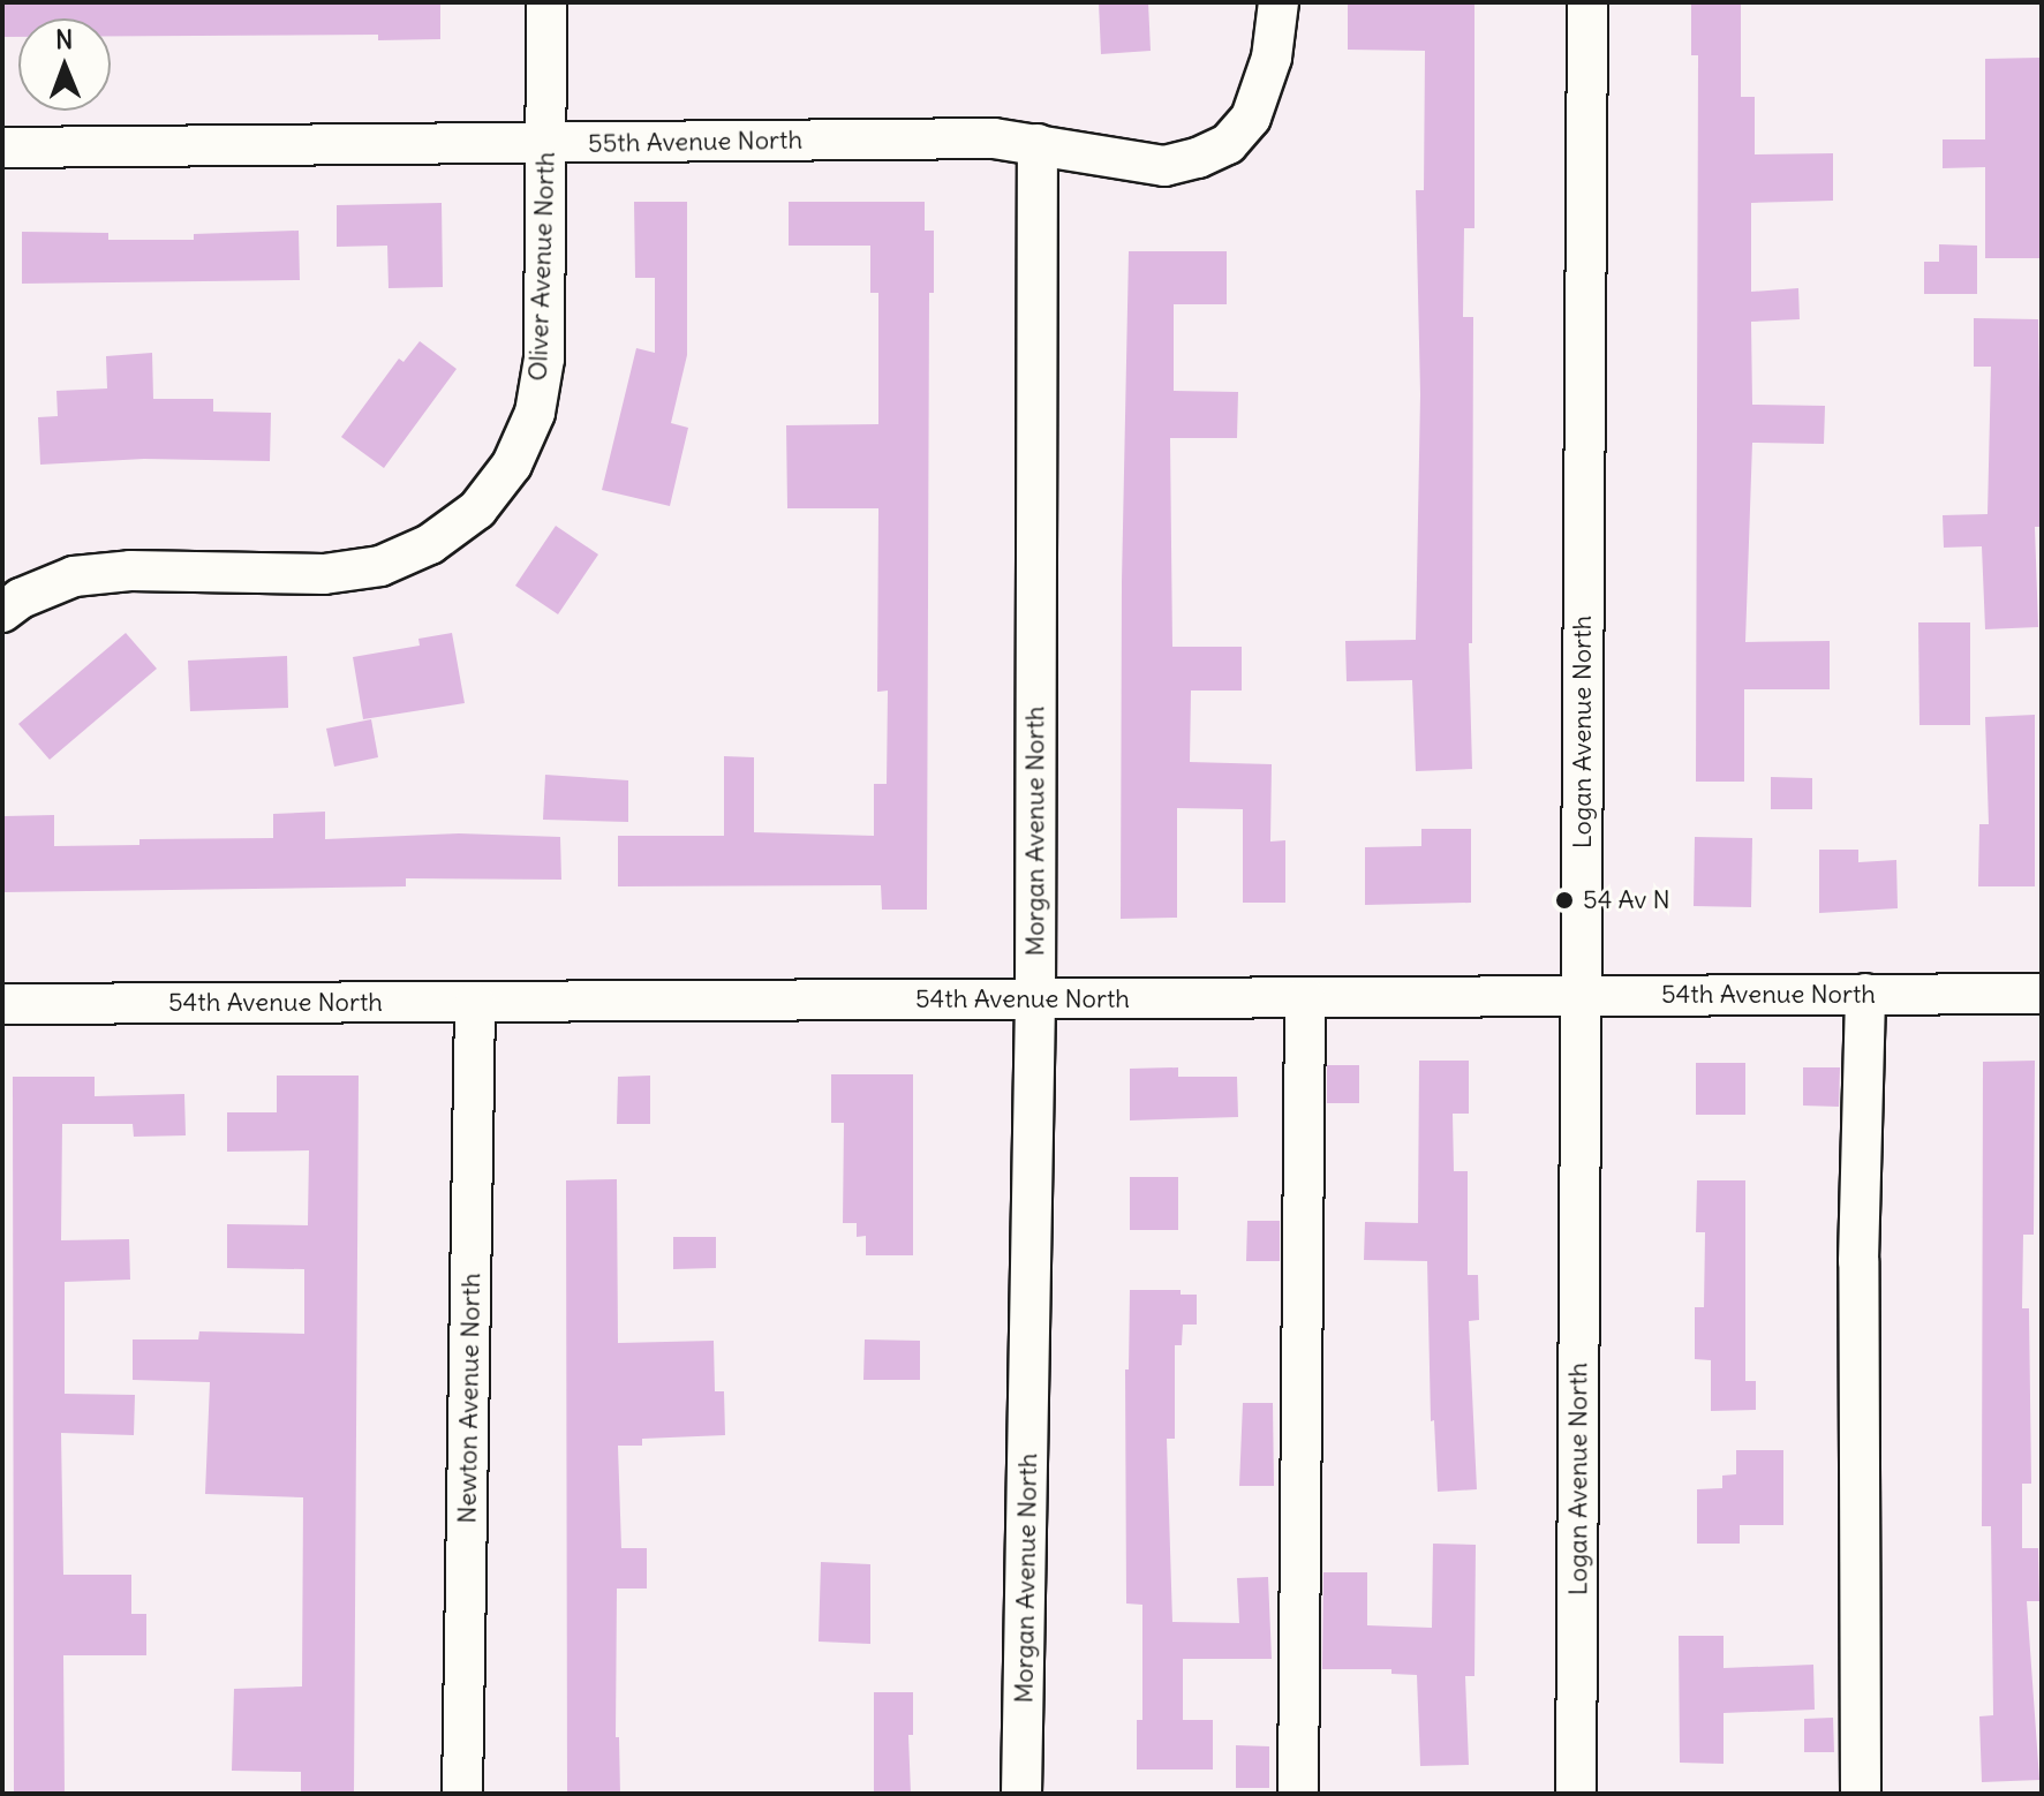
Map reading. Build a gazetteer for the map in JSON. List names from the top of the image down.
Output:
{
  "streets": {
    "street": [
      "55th Avenue North",
      "Oliver Avenue North",
      "Logan Avenue North",
      "Morgan Avenue North",
      "54th Avenue North",
      "Newton Avenue North"
    ]
  },
  "crossings": [
    ["55th Avenue North", "Oliver Avenue North"],
    ["55th Avenue North", "Morgan Avenue North"],
    ["Logan Avenue North", "54th Avenue North"],
    ["Morgan Avenue North", "54th Avenue North"],
    ["54th Avenue North", "Newton Avenue North"]
  ],
  "places": ["54 Av N"],
  "north": "top"
}
